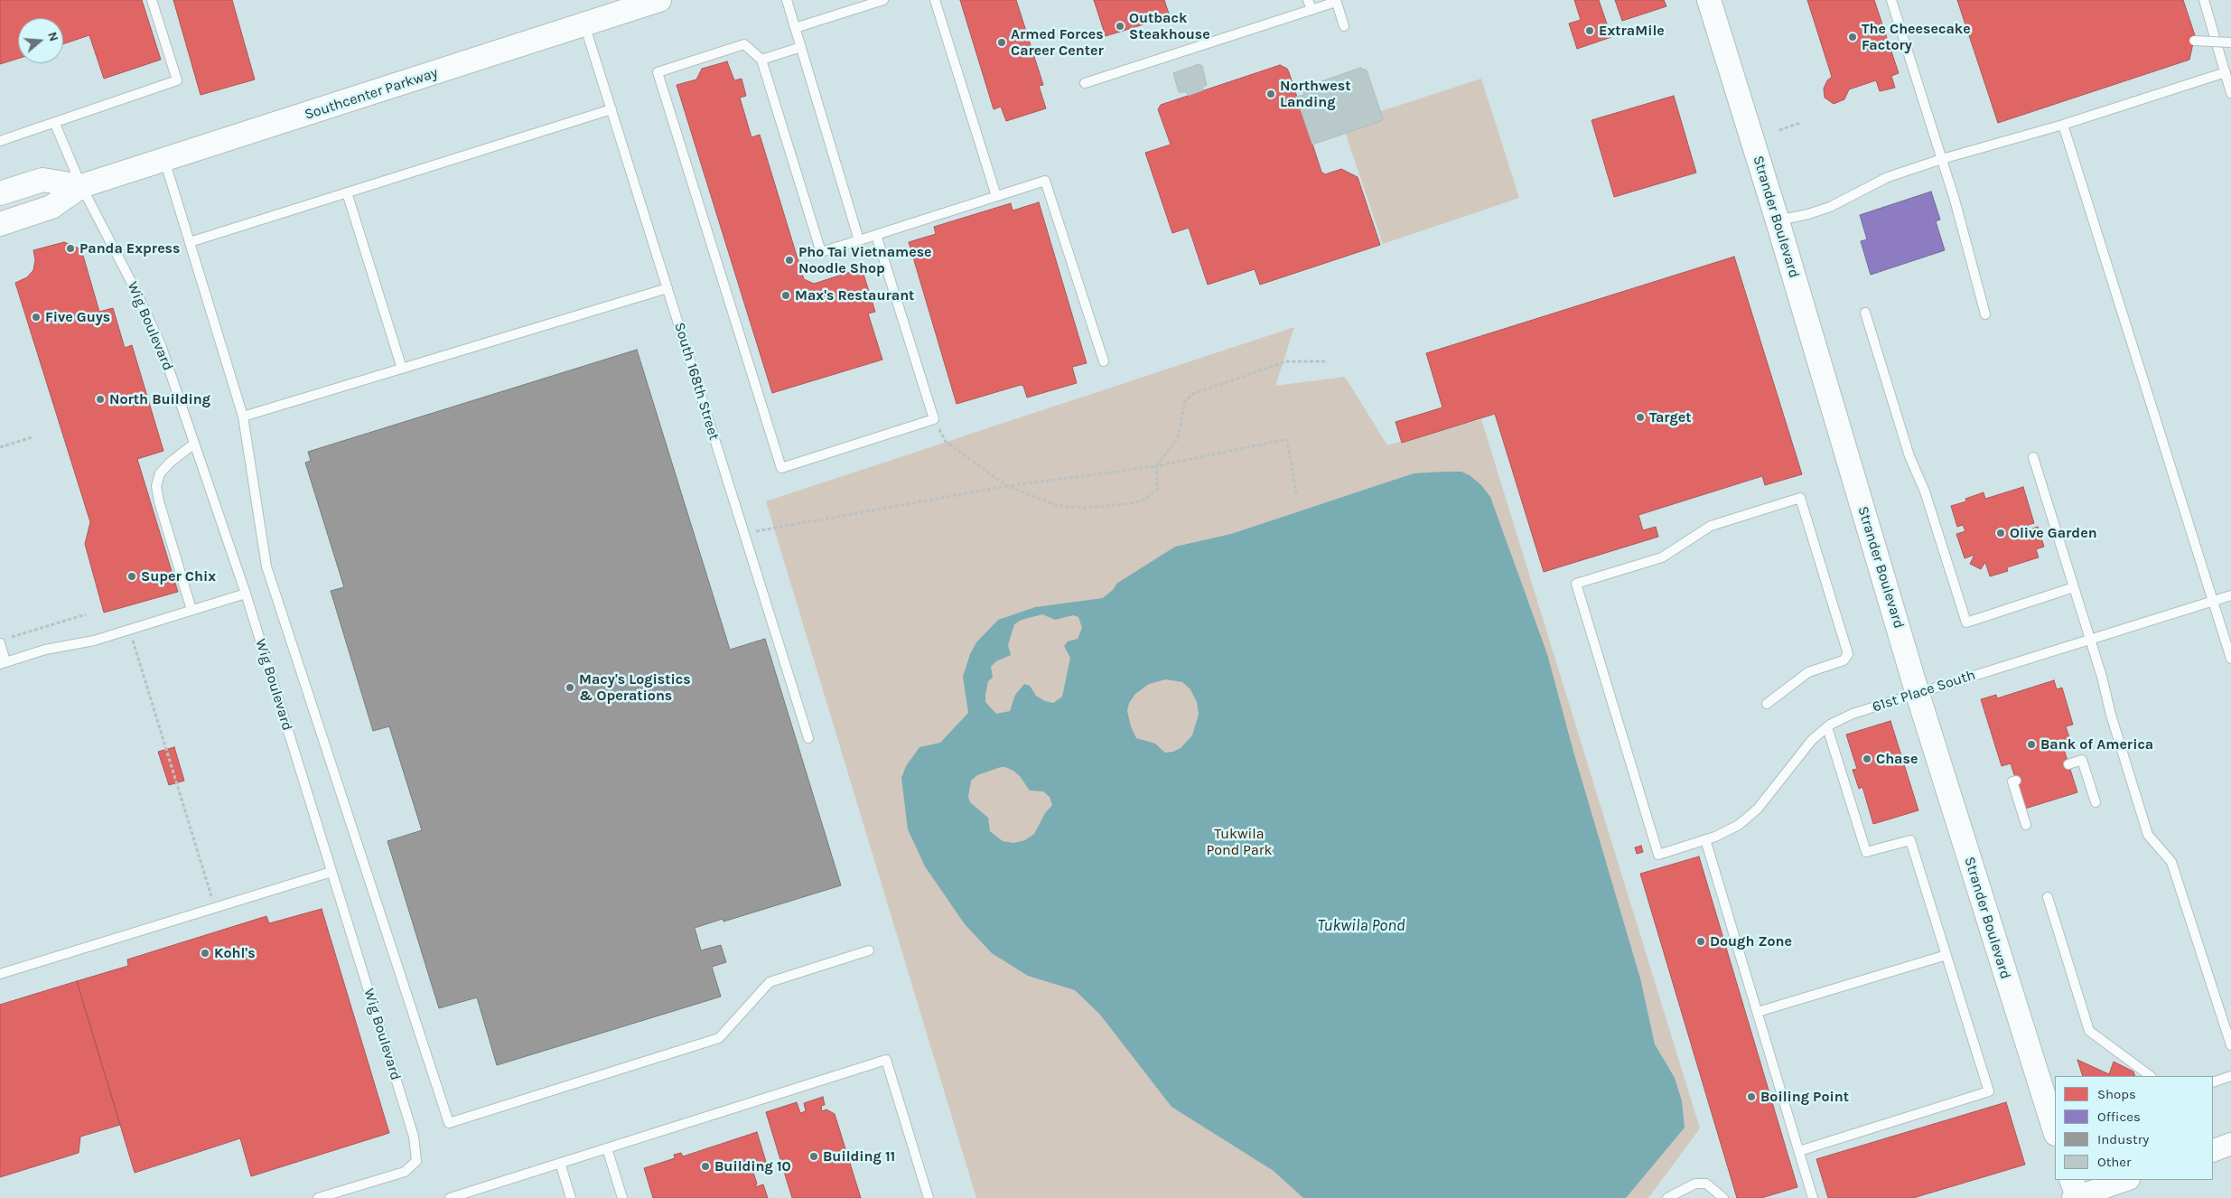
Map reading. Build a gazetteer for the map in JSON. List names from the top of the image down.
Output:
{
  "streets": {
    "main road": ["Southcenter Parkway", "Strander Boulevard"],
    "lane": ["Wig Boulevard", "South 168th Street", "61st Place South"]
  },
  "crossings": [
    ["Southcenter Parkway", "Wig Boulevard"],
    ["Southcenter Parkway", "South 168th Street"],
    ["Strander Boulevard", "61st Place South"]
  ],
  "water": ["Tukwila Pond"],
  "parks": ["Tukwila Pond Park"],
  "places": [
    "Outback Steakhouse",
    "ExtraMile",
    "The Cheesecake Factory",
    "Armed Forces Career Center",
    "Northwest Landing",
    "Panda Express",
    "Pho Tai Vietnamese Noodle Shop",
    "Max's Restaurant",
    "Five Guys",
    "North Building",
    "Target",
    "Olive Garden",
    "Super Chix",
    "Macy's Logistics & Operations",
    "Bank of America",
    "Chase",
    "Dough Zone",
    "Kohl's",
    "Boiling Point",
    "Building 11",
    "Building 10"
  ],
  "legend": [
    "Shops",
    "Offices",
    "Industry",
    "Other"
  ],
  "north": "right"
}
